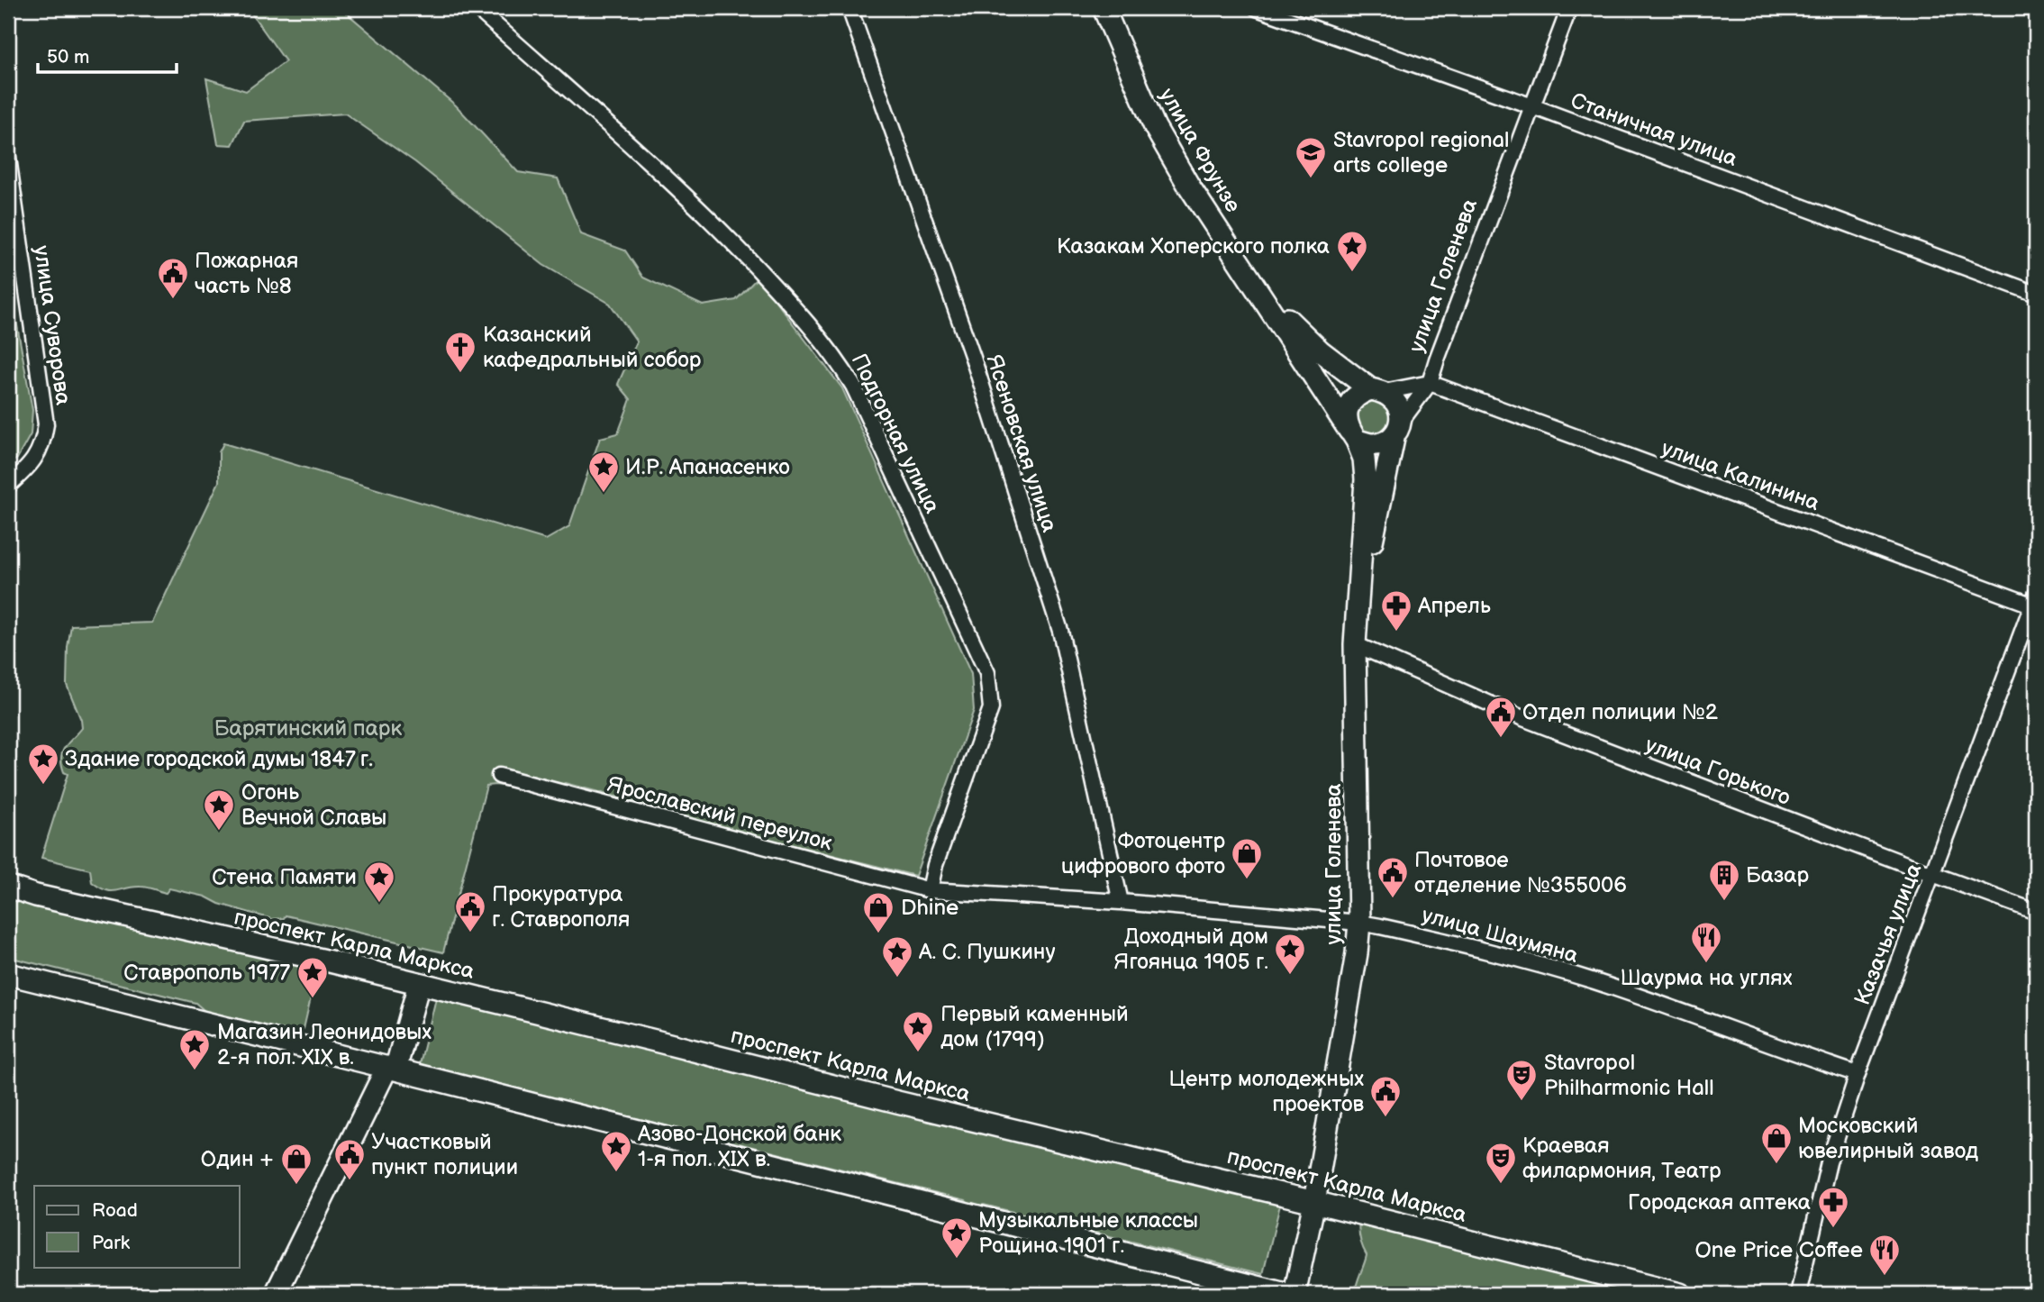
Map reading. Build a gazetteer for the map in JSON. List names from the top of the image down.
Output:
{
  "streets": {
    "main road": ["улица Фрунзе", "улица Голенева", "проспект Карла Маркса"],
    "street": [
      "Станичная улица",
      "улица Суворова",
      "Подгорная улица",
      "Ясеновская улица",
      "улица Калинина",
      "улица Горького",
      "Ярославский переулок",
      "Казачья улица",
      "улица Шаумяна"
    ]
  },
  "crossings": [
    ["Станичная улица", "улица Голенева"],
    ["улица Фрунзе", "улица Голенева"],
    ["улица Голенева", "улица Калинина"],
    ["улица Голенева", "улица Горького"],
    ["улица Голенева", "улица Шаумяна"],
    ["улица Голенева", "проспект Карла Маркса"],
    ["Подгорная улица", "Ярославский переулок"],
    ["Подгорная улица", "улица Шаумяна"],
    ["Ясеновская улица", "улица Шаумяна"],
    ["улица Калинина", "Казачья улица"],
    ["улица Горького", "Казачья улица"],
    ["Ярославский переулок", "улица Шаумяна"],
    ["Казачья улица", "улица Шаумяна"]
  ],
  "parks": ["Барятинский парк"],
  "places": {
    "school or university": ["Stavropol regional arts college"],
    "place": [
      "Казакам Хоперского полка",
      "И.Р. Апанасенко",
      "Здание городской думы 1847 г.",
      "Огонь Вечной Славы",
      "Стена Памяти",
      "Доходный дом Ягоянца 1905 г.",
      "А. С. Пушкину",
      "Ставрополь 1977",
      "Первый каменный дом (1799)",
      "Магазин Леонидовых 2-я пол. XIX в.",
      "Азово-Донской банк 1-я пол. XIX в.",
      "Музыкальные классы Рощина 1901 г."
    ],
    "public building": [
      "Пожарная часть №8",
      "Отдел полиции №2",
      "Почтовое отделение №355006",
      "Прокуратура г. Ставрополя",
      "Центр молодежных проектов",
      "Участковый пункт полиции"
    ],
    "church": ["Казанский кафедральный собор"],
    "pharmacy": ["Апрель", "Городская аптека"],
    "shop": [
      "Фотоцентр цифрового фото",
      "Dhine",
      "Московский ювелирный завод",
      "Один +"
    ],
    "building": ["Базар"],
    "restaurant": ["Шаурма на углях", "One Price Coffee"],
    "theatre": ["Stavropol Philharmonic Hall", "Краевая филармония, Театр"]
  },
  "legend": ["Road", "Park"],
  "scale_bar": "50 m"
}
